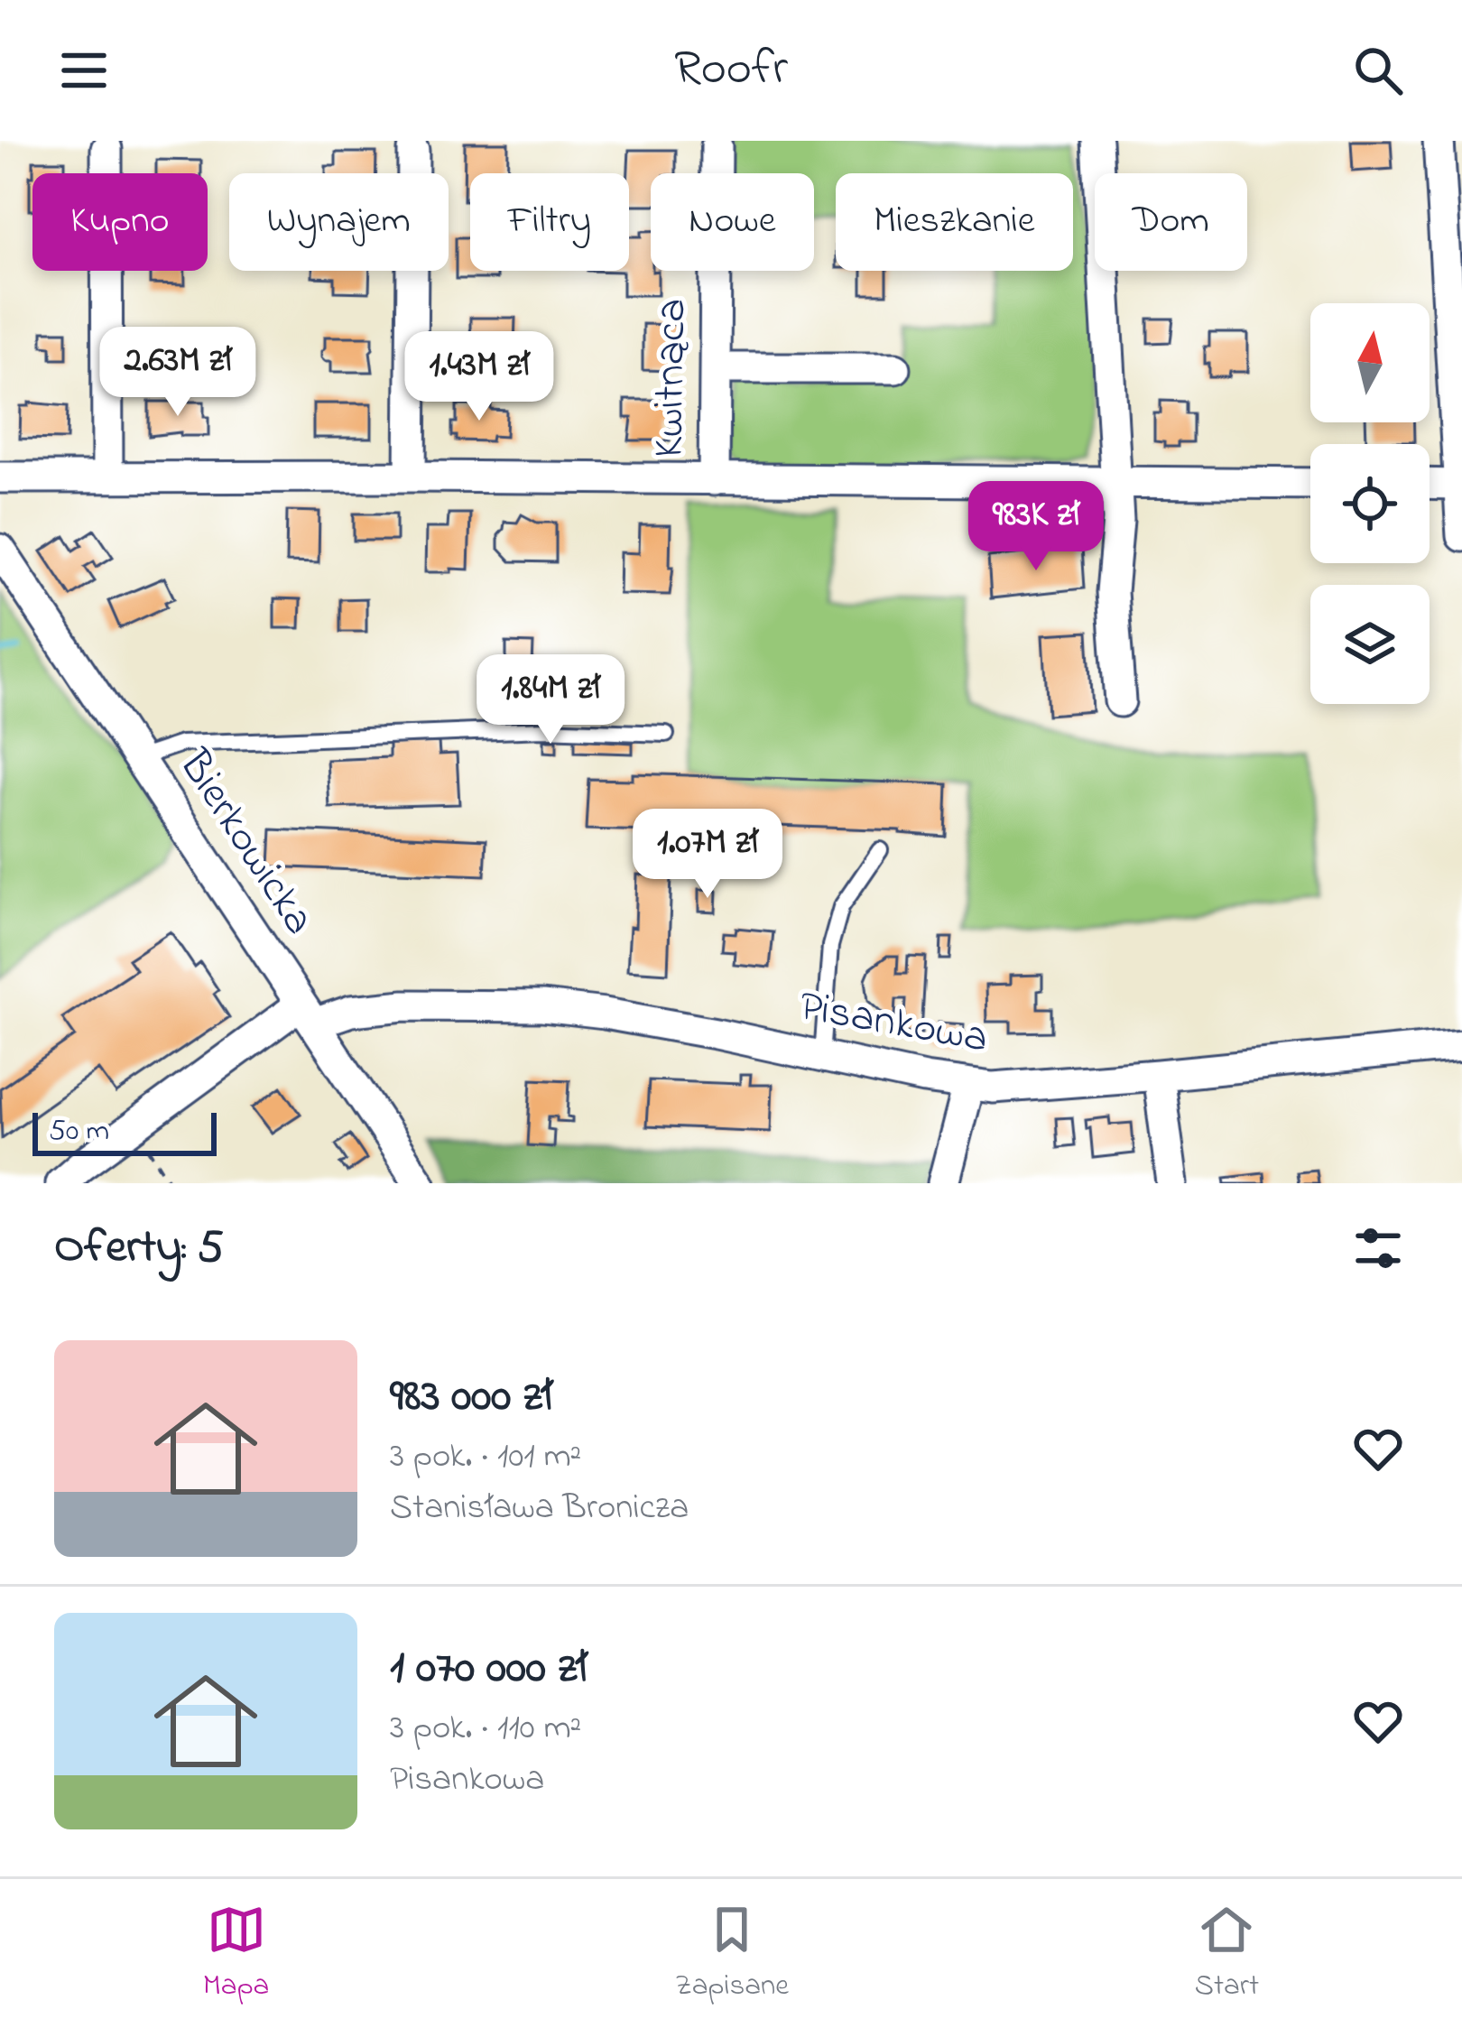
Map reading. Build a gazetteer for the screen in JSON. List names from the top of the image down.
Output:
{
  "streets": {
    "street": ["Kwitnąca", "Bierkowicka", "Pisankowa"]
  },
  "crossings": [
    ["Bierkowicka", "Pisankowa"]
  ],
  "scale_bar": "50 m",
  "north": "top",
  "page": {
    "header": "Roofr",
    "chip": [
      "Kupno",
      "Wynajem",
      "Filtry",
      "Nowe",
      "Mieszkanie",
      "Dom"
    ],
    "price": [
      "2.63M zł",
      "1.43M zł",
      "983K zł",
      "1.84M zł",
      "1.07M zł"
    ],
    "scale": "50 m",
    "heading": "Oferty: 5",
    "list": [
      {
        "name": "983 000 zł",
        "note": "3 pok. · 101 m² · Stanisława Bronicza"
      },
      {
        "name": "1 070 000 zł",
        "note": "3 pok. · 110 m² · Pisankowa"
      }
    ],
    "tabs": ["Mapa", "Zapisane", "Start"]
  }
}
